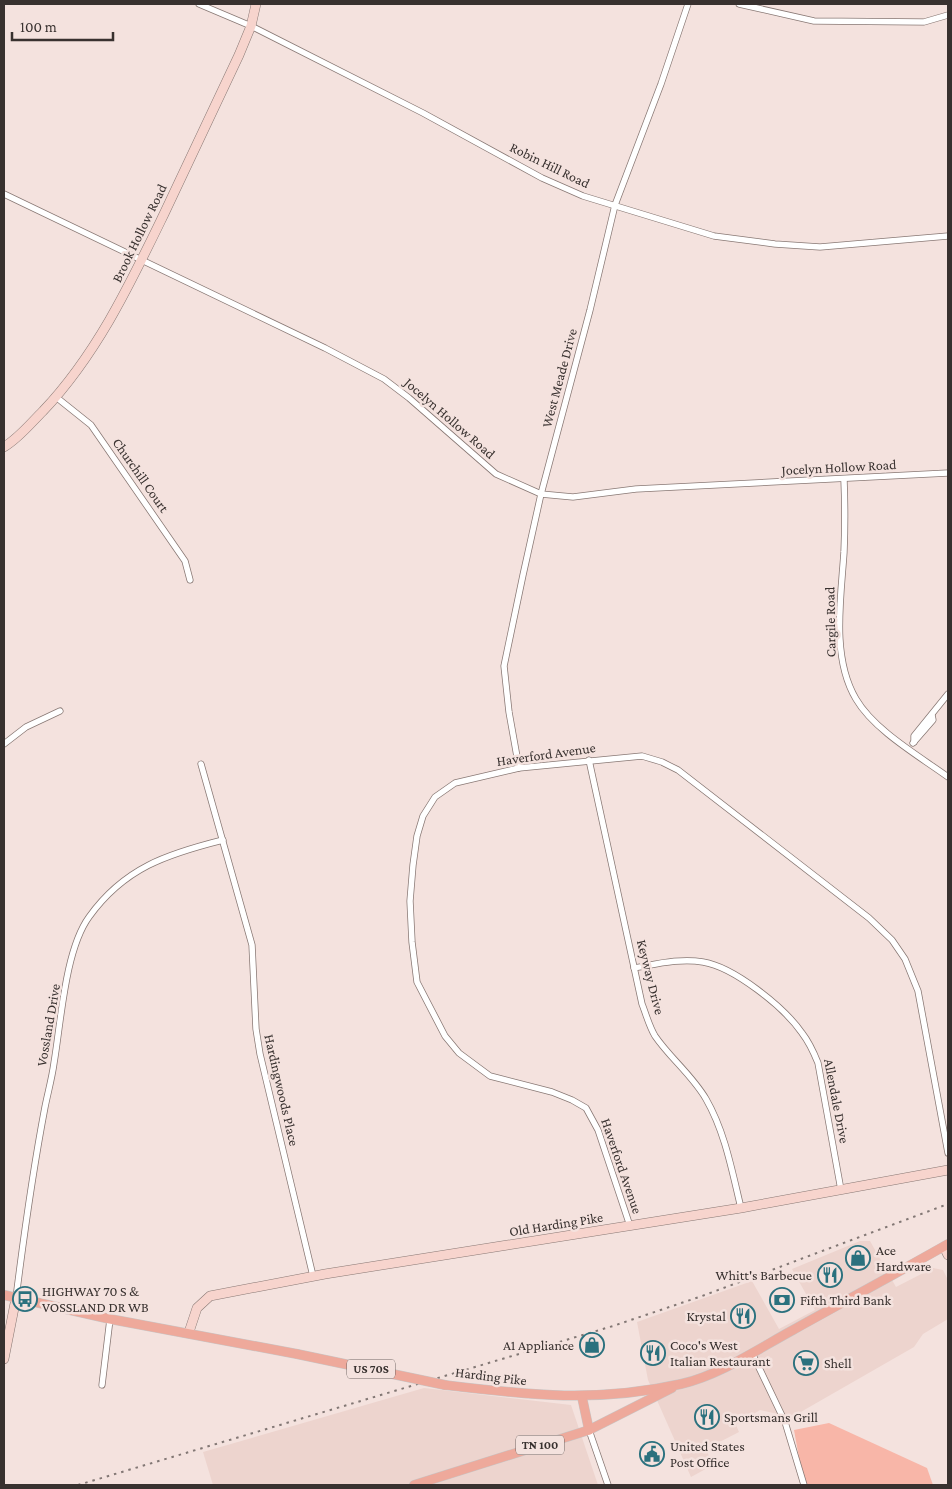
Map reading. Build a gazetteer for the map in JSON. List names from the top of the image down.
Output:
{
  "streets": {
    "main road": ["US 70S", "Harding Pike", "TN 100"],
    "street": [
      "Robin Hill Road",
      "Brook Hollow Road",
      "West Meade Drive",
      "Jocelyn Hollow Road",
      "Churchill Court",
      "Cargile Road",
      "Haverford Avenue",
      "Keyway Drive",
      "Vossland Drive",
      "Hardingwoods Place",
      "Allendale Drive",
      "Old Harding Pike"
    ]
  },
  "crossings": [
    ["Robin Hill Road", "Brook Hollow Road"],
    ["Robin Hill Road", "West Meade Drive"],
    ["Brook Hollow Road", "Jocelyn Hollow Road"],
    ["Brook Hollow Road", "Churchill Court"],
    ["West Meade Drive", "Jocelyn Hollow Road"],
    ["West Meade Drive", "Haverford Avenue"],
    ["Jocelyn Hollow Road", "Cargile Road"],
    ["Haverford Avenue", "Keyway Drive"],
    ["Haverford Avenue", "Old Harding Pike"],
    ["Keyway Drive", "Allendale Drive"],
    ["Keyway Drive", "Old Harding Pike"],
    ["Vossland Drive", "Hardingwoods Place"],
    ["Vossland Drive", "Harding Pike"],
    ["Hardingwoods Place", "Old Harding Pike"],
    ["Allendale Drive", "Old Harding Pike"],
    ["Old Harding Pike", "Harding Pike"],
    ["Harding Pike", "TN 100"]
  ],
  "places": {
    "shop": ["Ace Hardware", "A1 Appliance"],
    "restaurant": [
      "Whitt's Barbecue",
      "Krystal",
      "Coco's West Italian Restaurant",
      "Sportsmans Grill"
    ],
    "bus stop": ["HIGHWAY 70 S & VOSSLAND DR WB"],
    "bank": ["Fifth Third Bank"],
    "supermarket": ["Shell"],
    "public building": ["United States Post Office"]
  },
  "scale_bar": "100 m"
}
